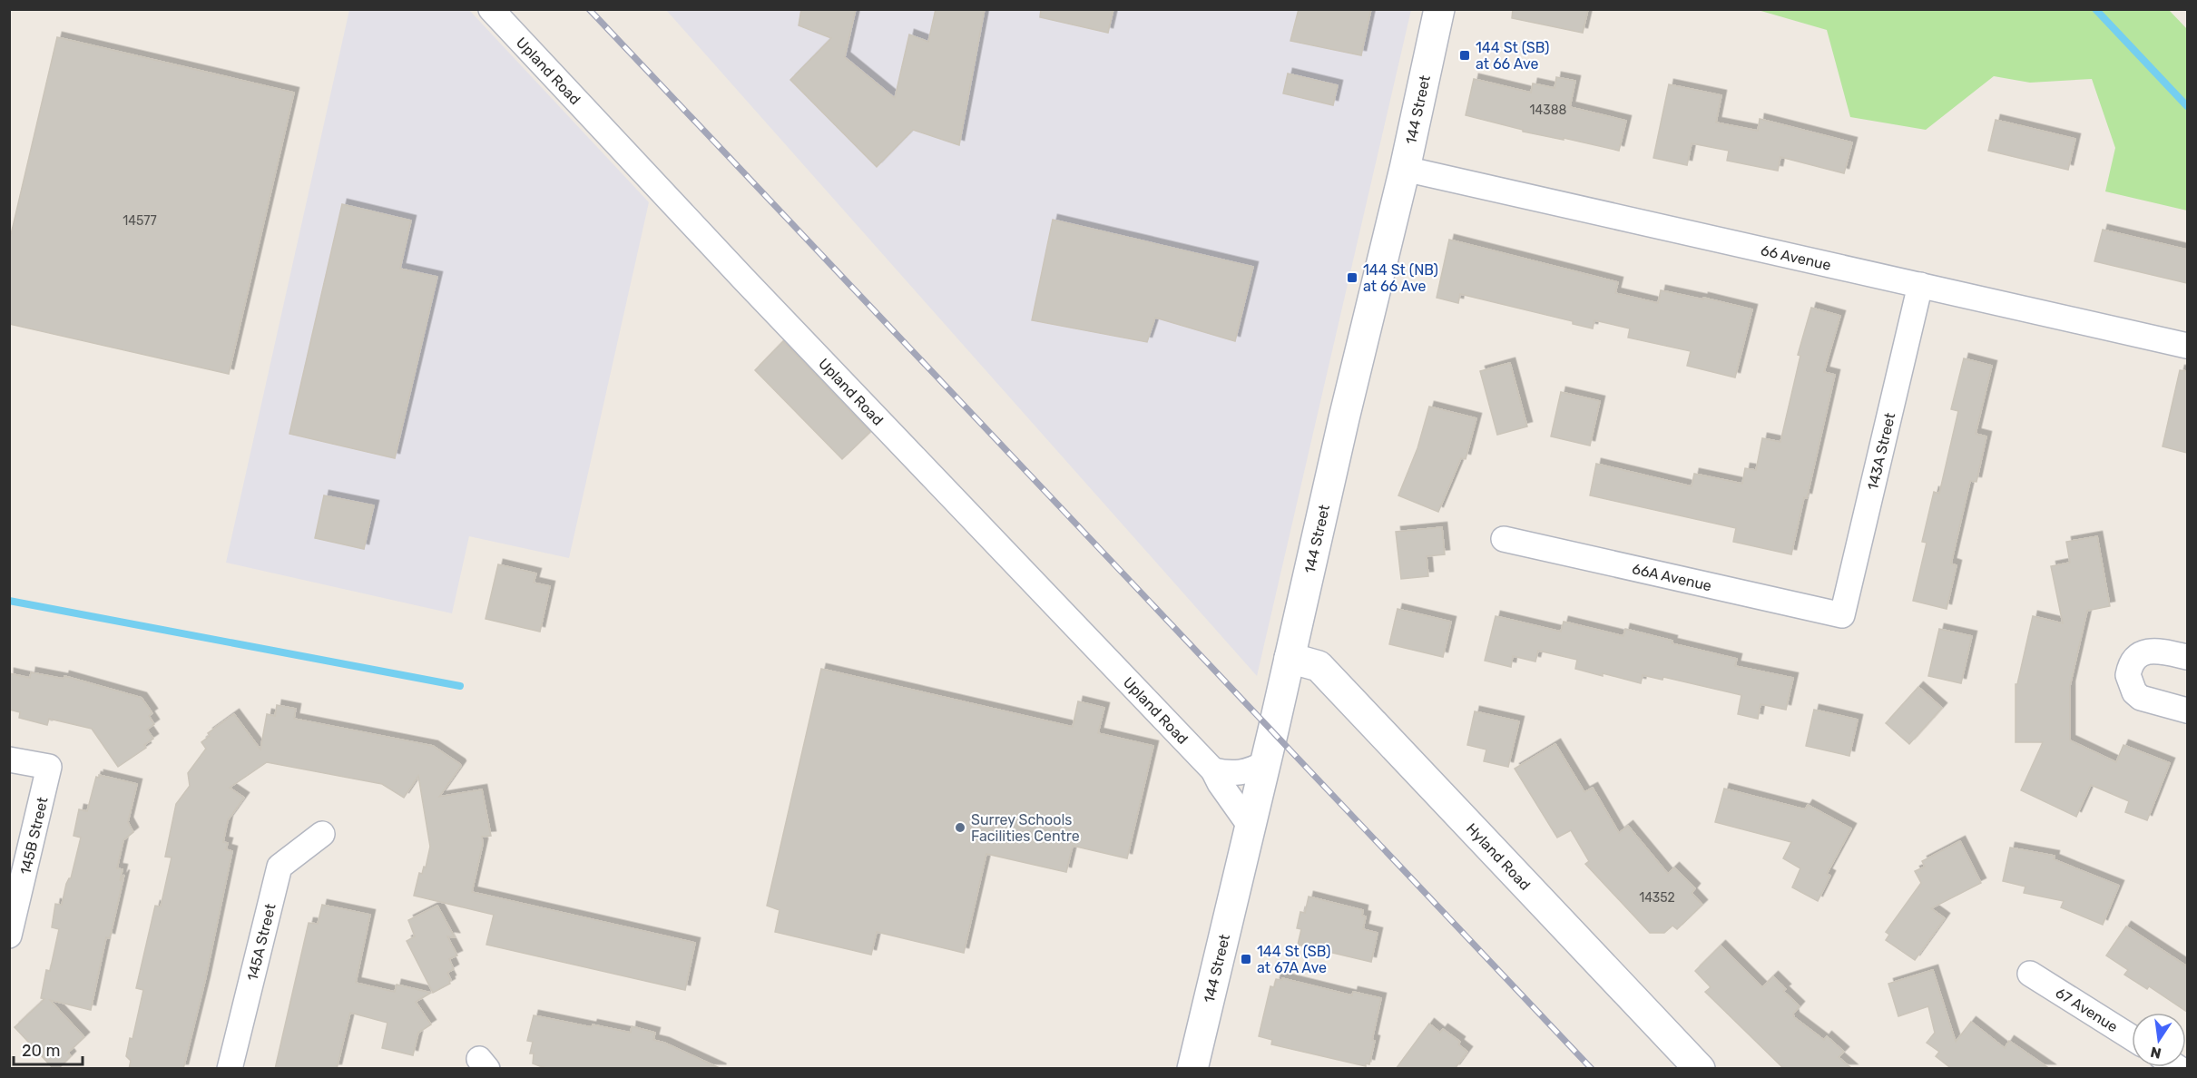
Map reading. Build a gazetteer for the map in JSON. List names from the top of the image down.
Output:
{
  "streets": {
    "main road": ["144 Street", "Hyland Road"],
    "street": [
      "Upland Road",
      "66 Avenue",
      "143A Street",
      "66A Avenue",
      "145B Street",
      "145A Street",
      "67 Avenue"
    ]
  },
  "crossings": [
    ["Upland Road", "144 Street"],
    ["144 Street", "66 Avenue"],
    ["144 Street", "Hyland Road"],
    ["66 Avenue", "143A Street"],
    ["143A Street", "66A Avenue"]
  ],
  "places": {
    "transit": ["144 St (SB) at 66 Ave", "144 St (NB) at 66 Ave", "144 St (SB) at 67A Ave"],
    "other": ["Surrey Schools Facilities Centre"]
  },
  "house_numbers": ["14388", "14577", "14352"],
  "scale_bar": "20 m",
  "north": "bottom"
}
